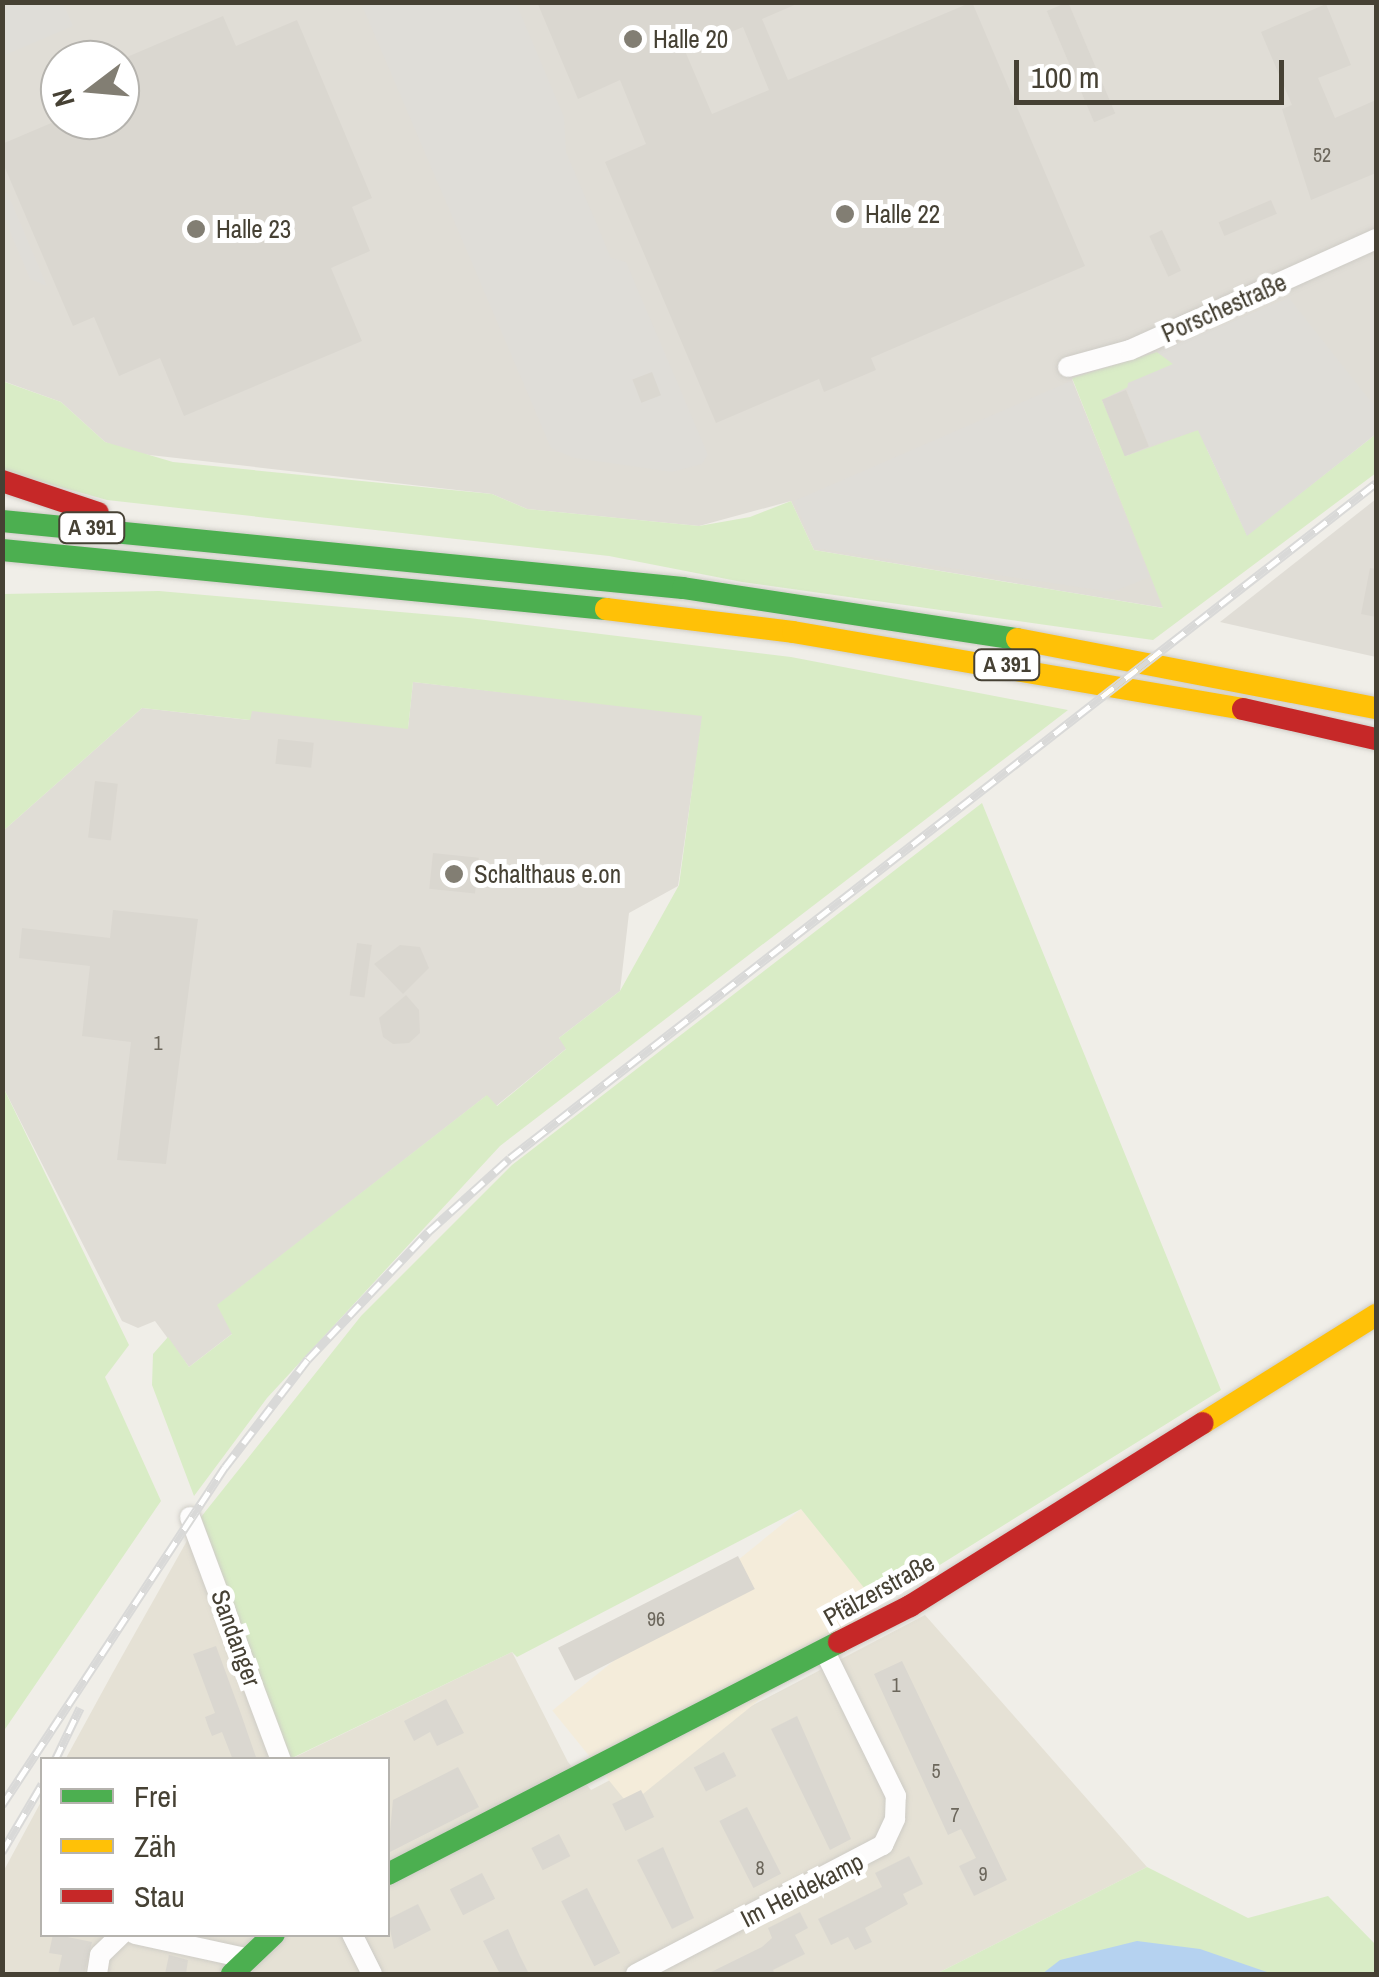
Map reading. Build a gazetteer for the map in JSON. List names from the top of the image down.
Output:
{
  "streets": {
    "main road": ["A 391", "Pfälzerstraße"],
    "street": ["Porschestraße", "Sandanger", "Im Heidekamp"]
  },
  "crossings": [
    ["Pfälzerstraße", "Im Heidekamp"]
  ],
  "places": [
    "Halle 20",
    "Halle 22",
    "Halle 23",
    "Schalthaus e.on"
  ],
  "house_numbers": [
    "52",
    "1",
    "96",
    "1",
    "5",
    "7",
    "8",
    "9"
  ],
  "legend": ["Frei", "Zäh", "Stau"],
  "scale_bar": "100 m",
  "north": "left"
}
